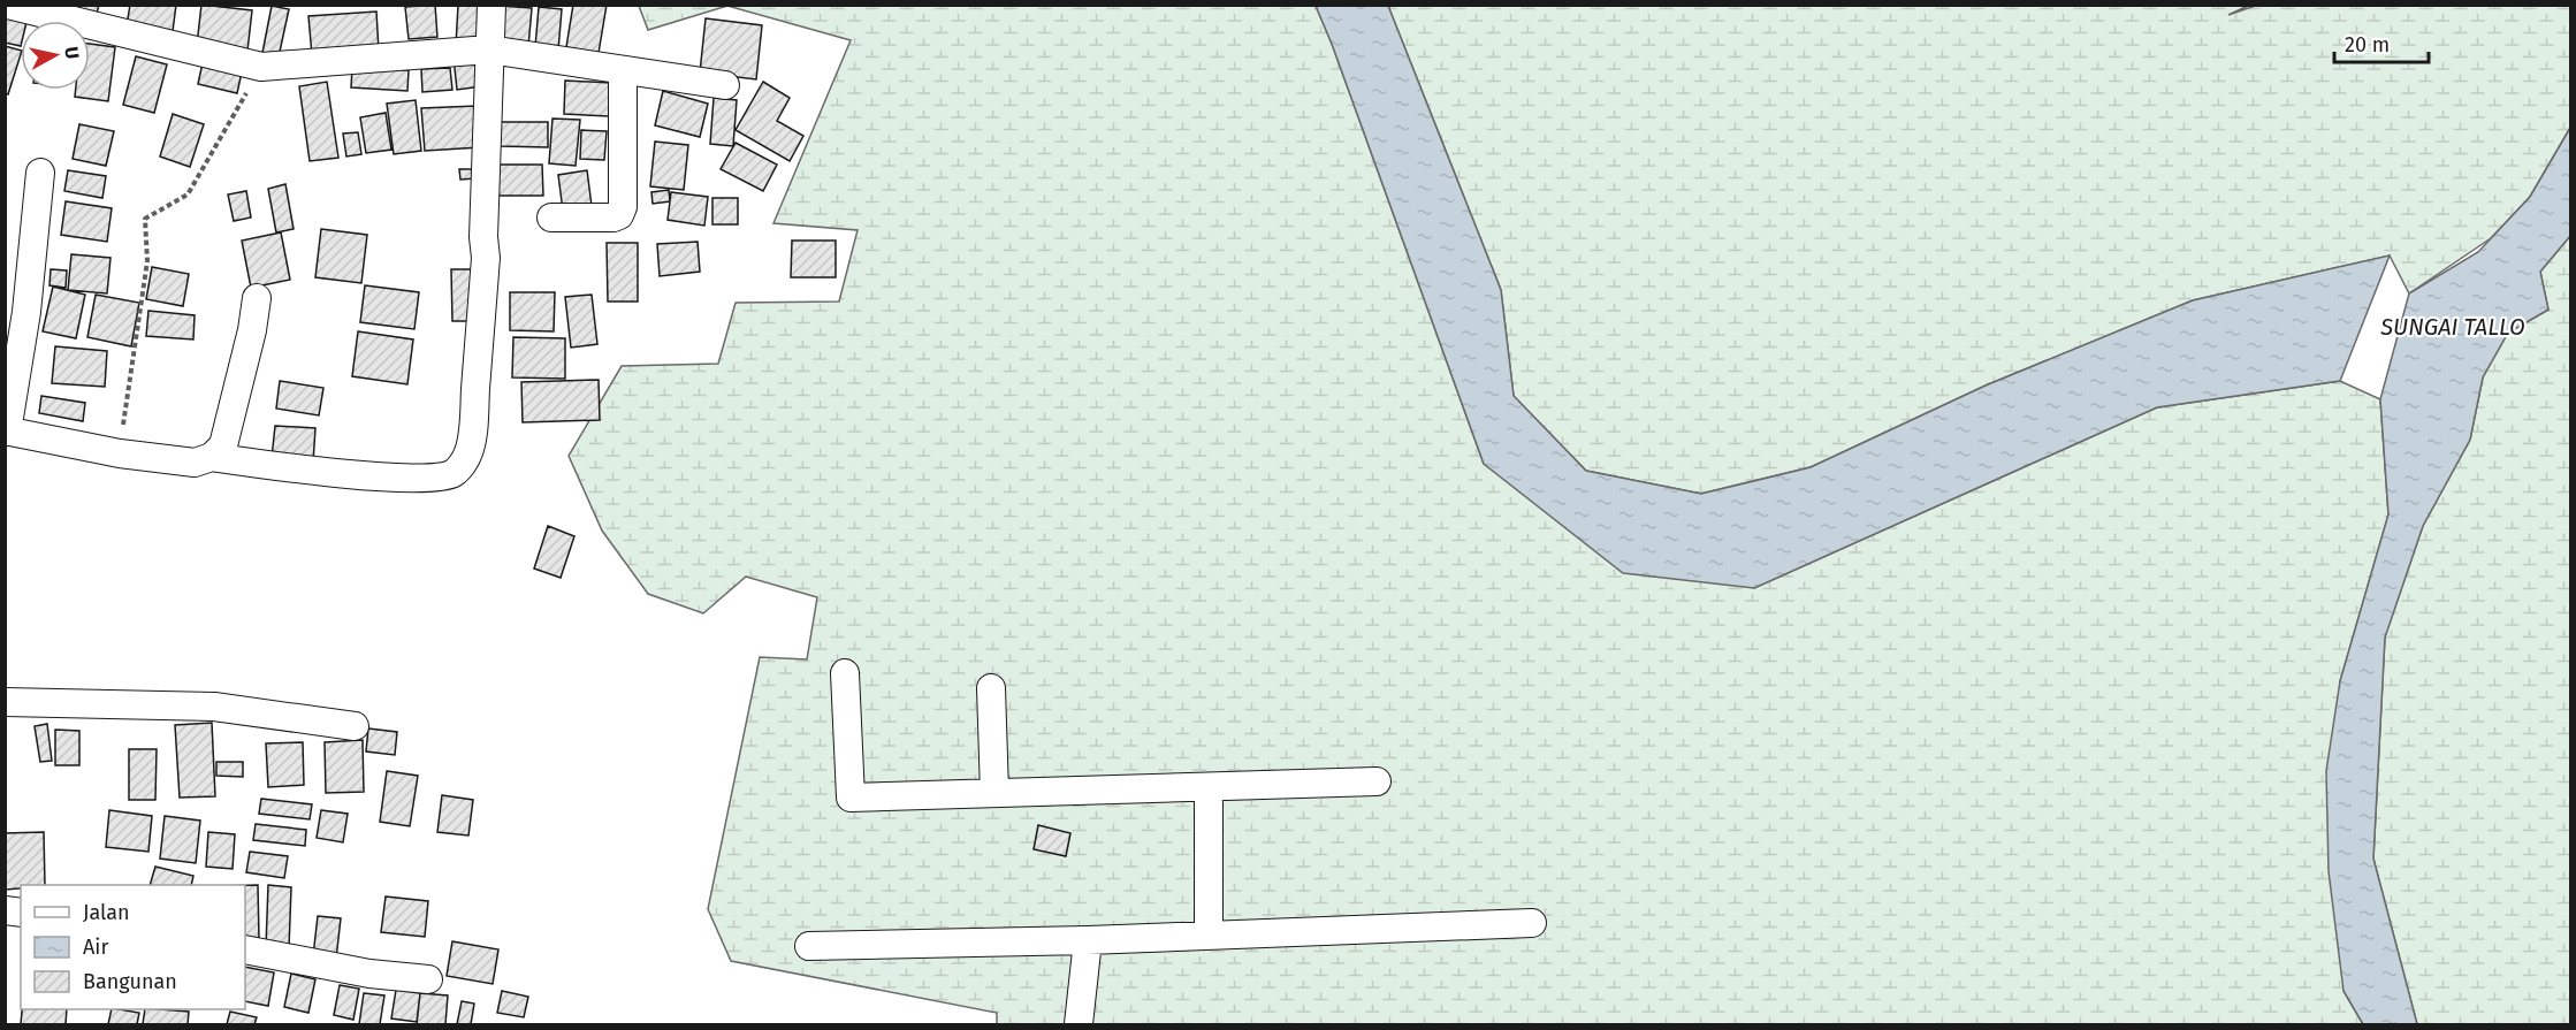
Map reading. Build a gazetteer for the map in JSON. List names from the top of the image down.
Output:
{
  "water": ["SUNGAI TALLO"],
  "legend": ["Jalan", "Air", "Bangunan"],
  "scale_bar": "20 m",
  "north": "right"
}
